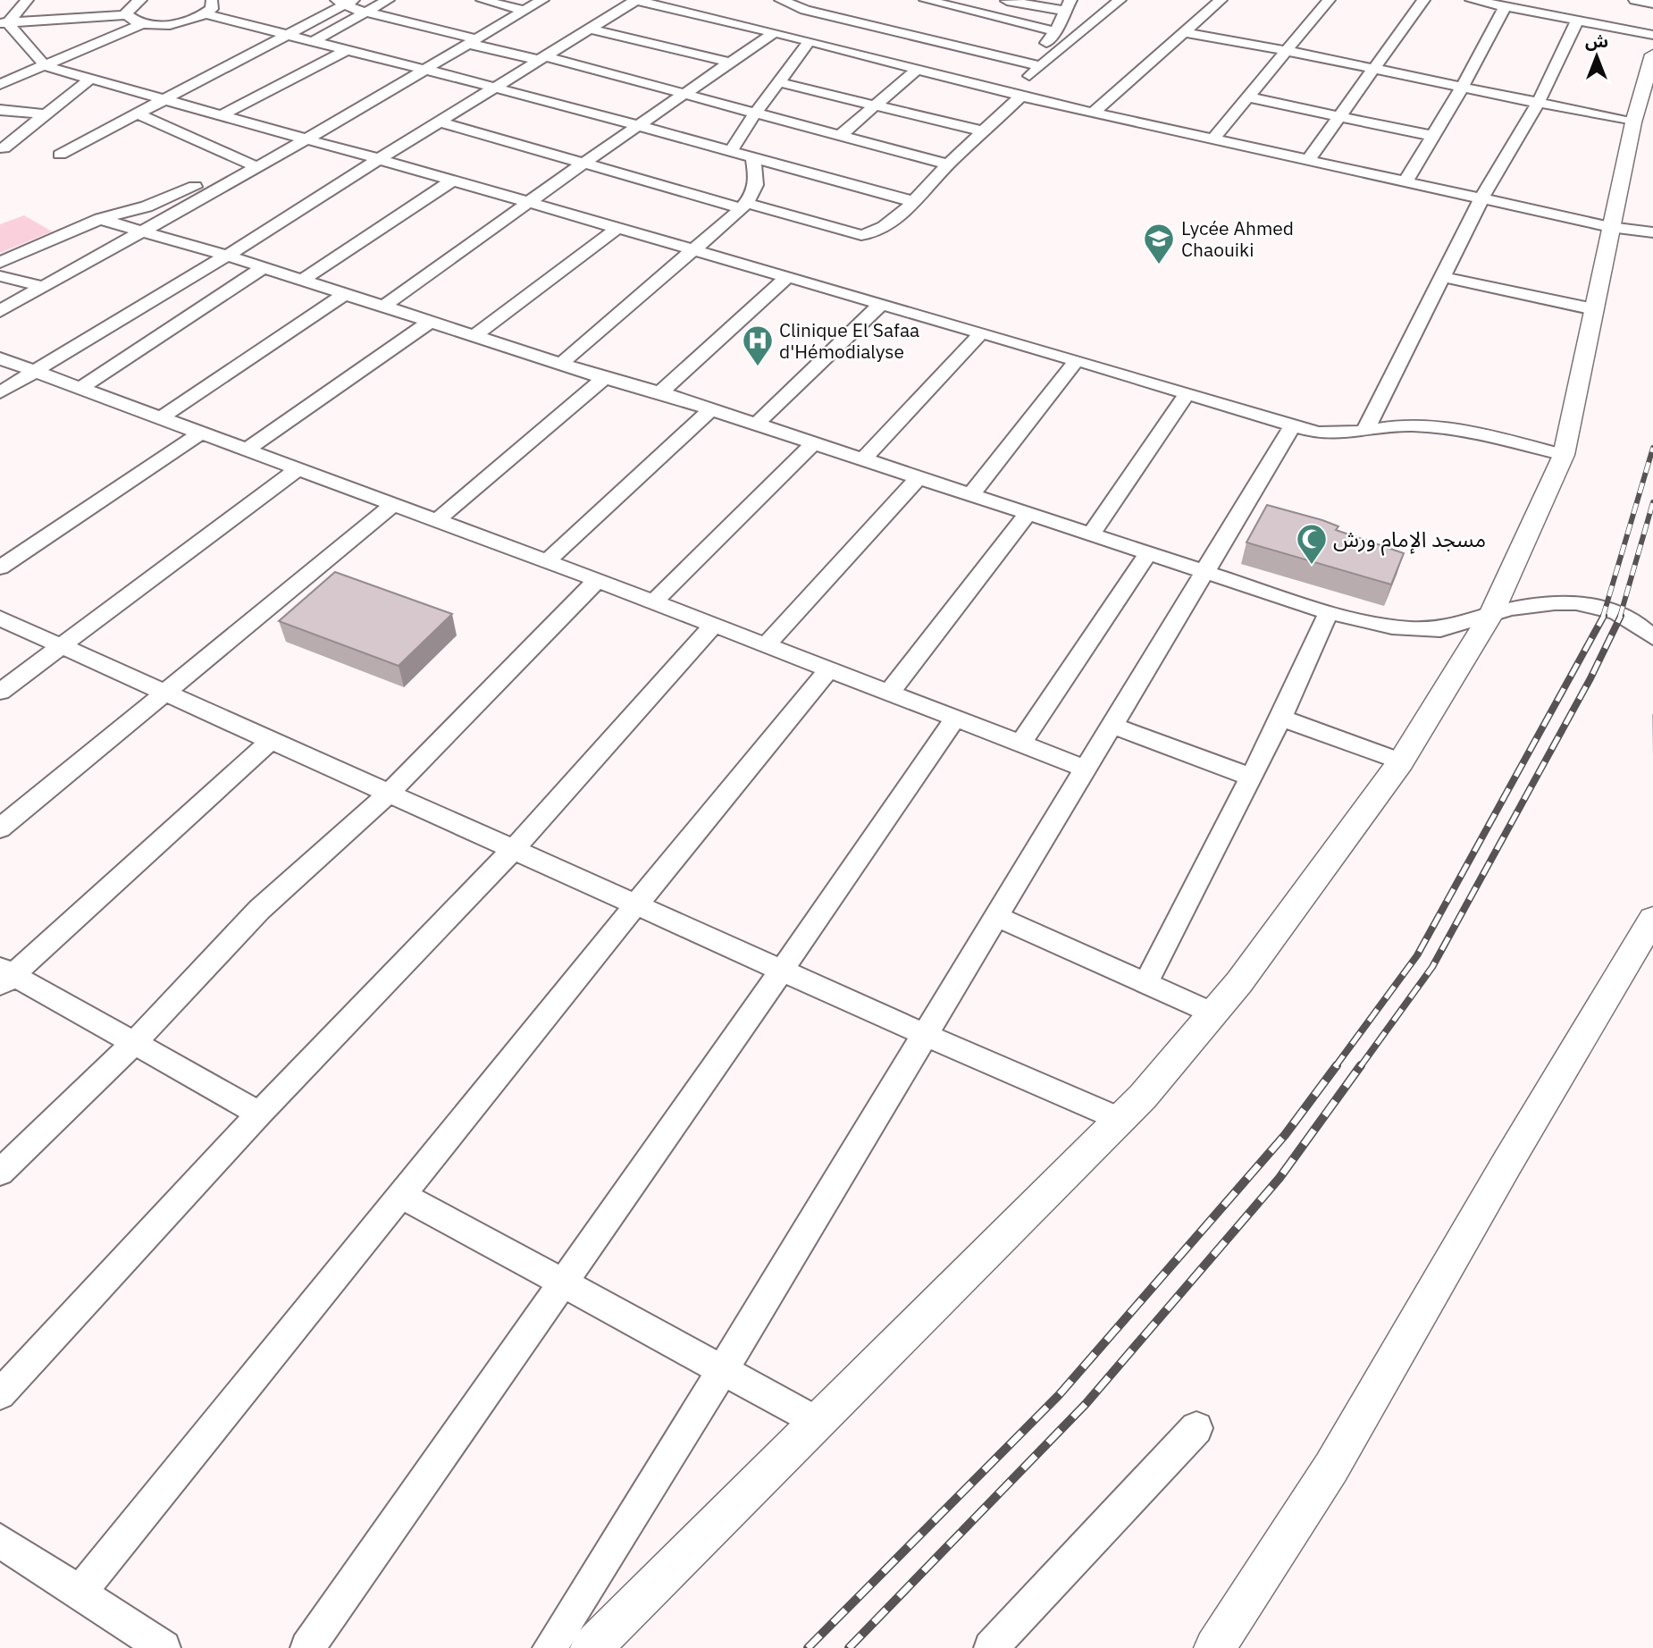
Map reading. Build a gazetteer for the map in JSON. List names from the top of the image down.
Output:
{
  "places": {
    "school or university": ["Lycée Ahmed Chaouiki"],
    "hospital": ["Clinique El Safaa d'Hémodialyse"],
    "mosque": ["مسجد الإمام ورش"]
  },
  "north": "top"
}
